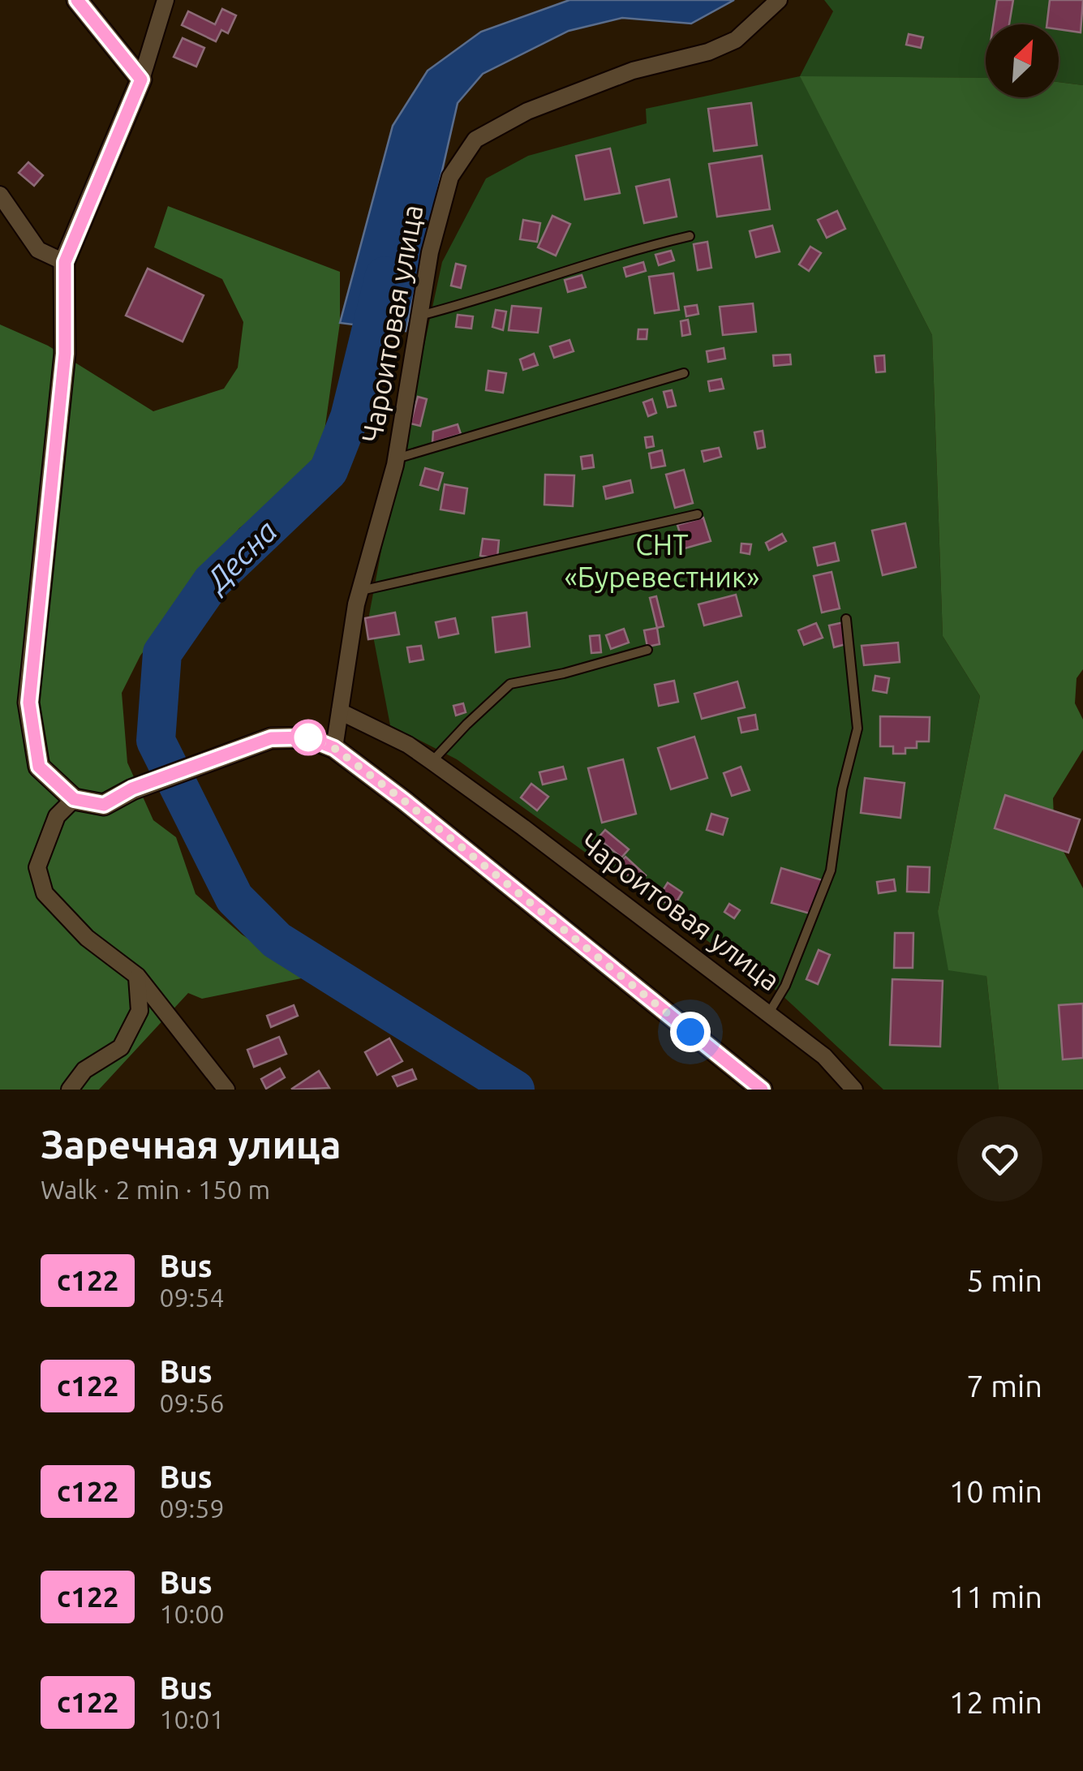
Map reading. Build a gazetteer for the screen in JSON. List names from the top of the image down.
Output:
{
  "streets": {
    "street": ["Чароитовая улица"]
  },
  "water": ["Десна"],
  "parks": ["СНТ «Буревестник»"],
  "lines": ["bus line с122"],
  "north": "top right",
  "page": {
    "heading": ["Заречная улица", "Walk · 2 min · 150 m"],
    "list": [
      {
        "mark": "с122",
        "name": "Bus",
        "note": "09:54",
        "value": "5 min"
      },
      {
        "mark": "с122",
        "name": "Bus",
        "note": "09:56",
        "value": "7 min"
      },
      {
        "mark": "с122",
        "name": "Bus",
        "note": "09:59",
        "value": "10 min"
      },
      {
        "mark": "с122",
        "name": "Bus",
        "note": "10:00",
        "value": "11 min"
      },
      {
        "mark": "с122",
        "name": "Bus",
        "note": "10:01",
        "value": "12 min"
      }
    ]
  }
}
